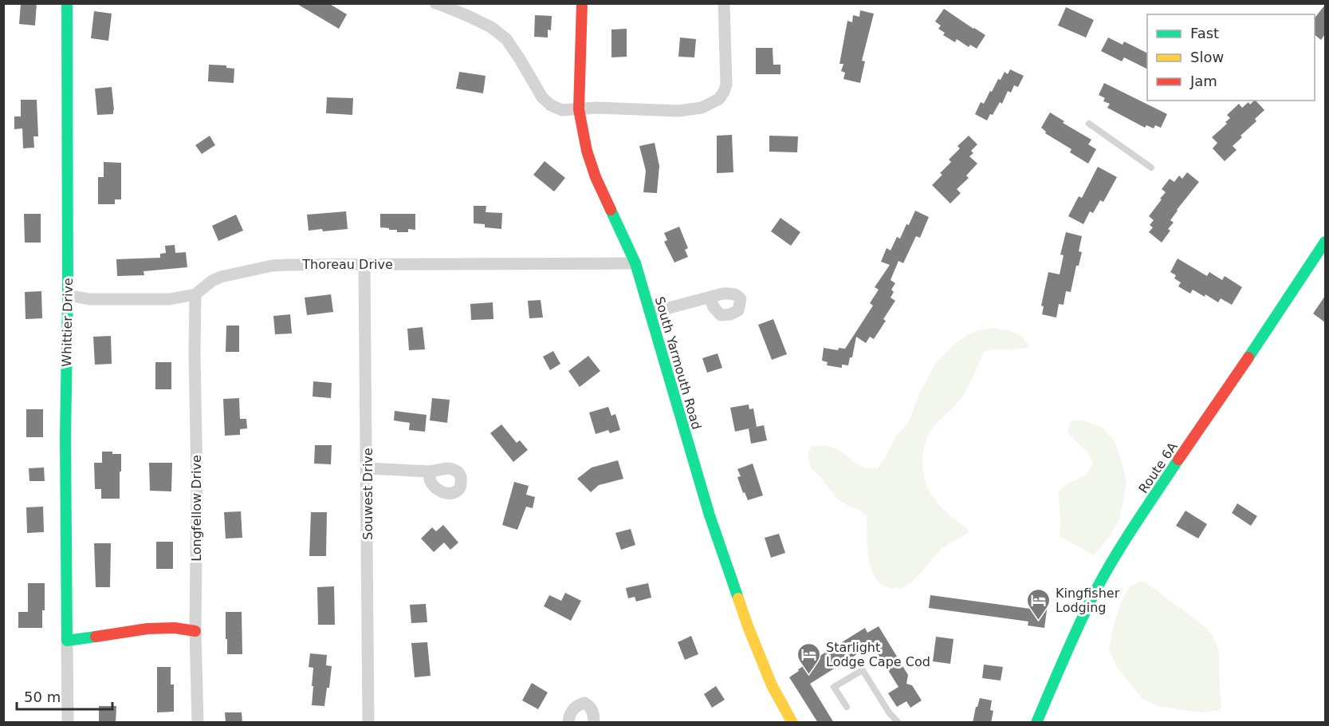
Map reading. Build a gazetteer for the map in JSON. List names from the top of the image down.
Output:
{
  "streets": {
    "main road": ["Whittier Drive", "South Yarmouth Road", "Route 6A"],
    "street": ["Thoreau Drive", "Souwest Drive", "Longfellow Drive"]
  },
  "crossings": [
    ["Thoreau Drive", "Whittier Drive"],
    ["Thoreau Drive", "South Yarmouth Road"],
    ["Thoreau Drive", "Souwest Drive"],
    ["Thoreau Drive", "Longfellow Drive"]
  ],
  "places": {
    "hotel": ["Kingfisher Lodging", "Starlight Lodge Cape Cod"]
  },
  "legend": ["Fast", "Slow", "Jam"],
  "scale_bar": "50 m"
}
